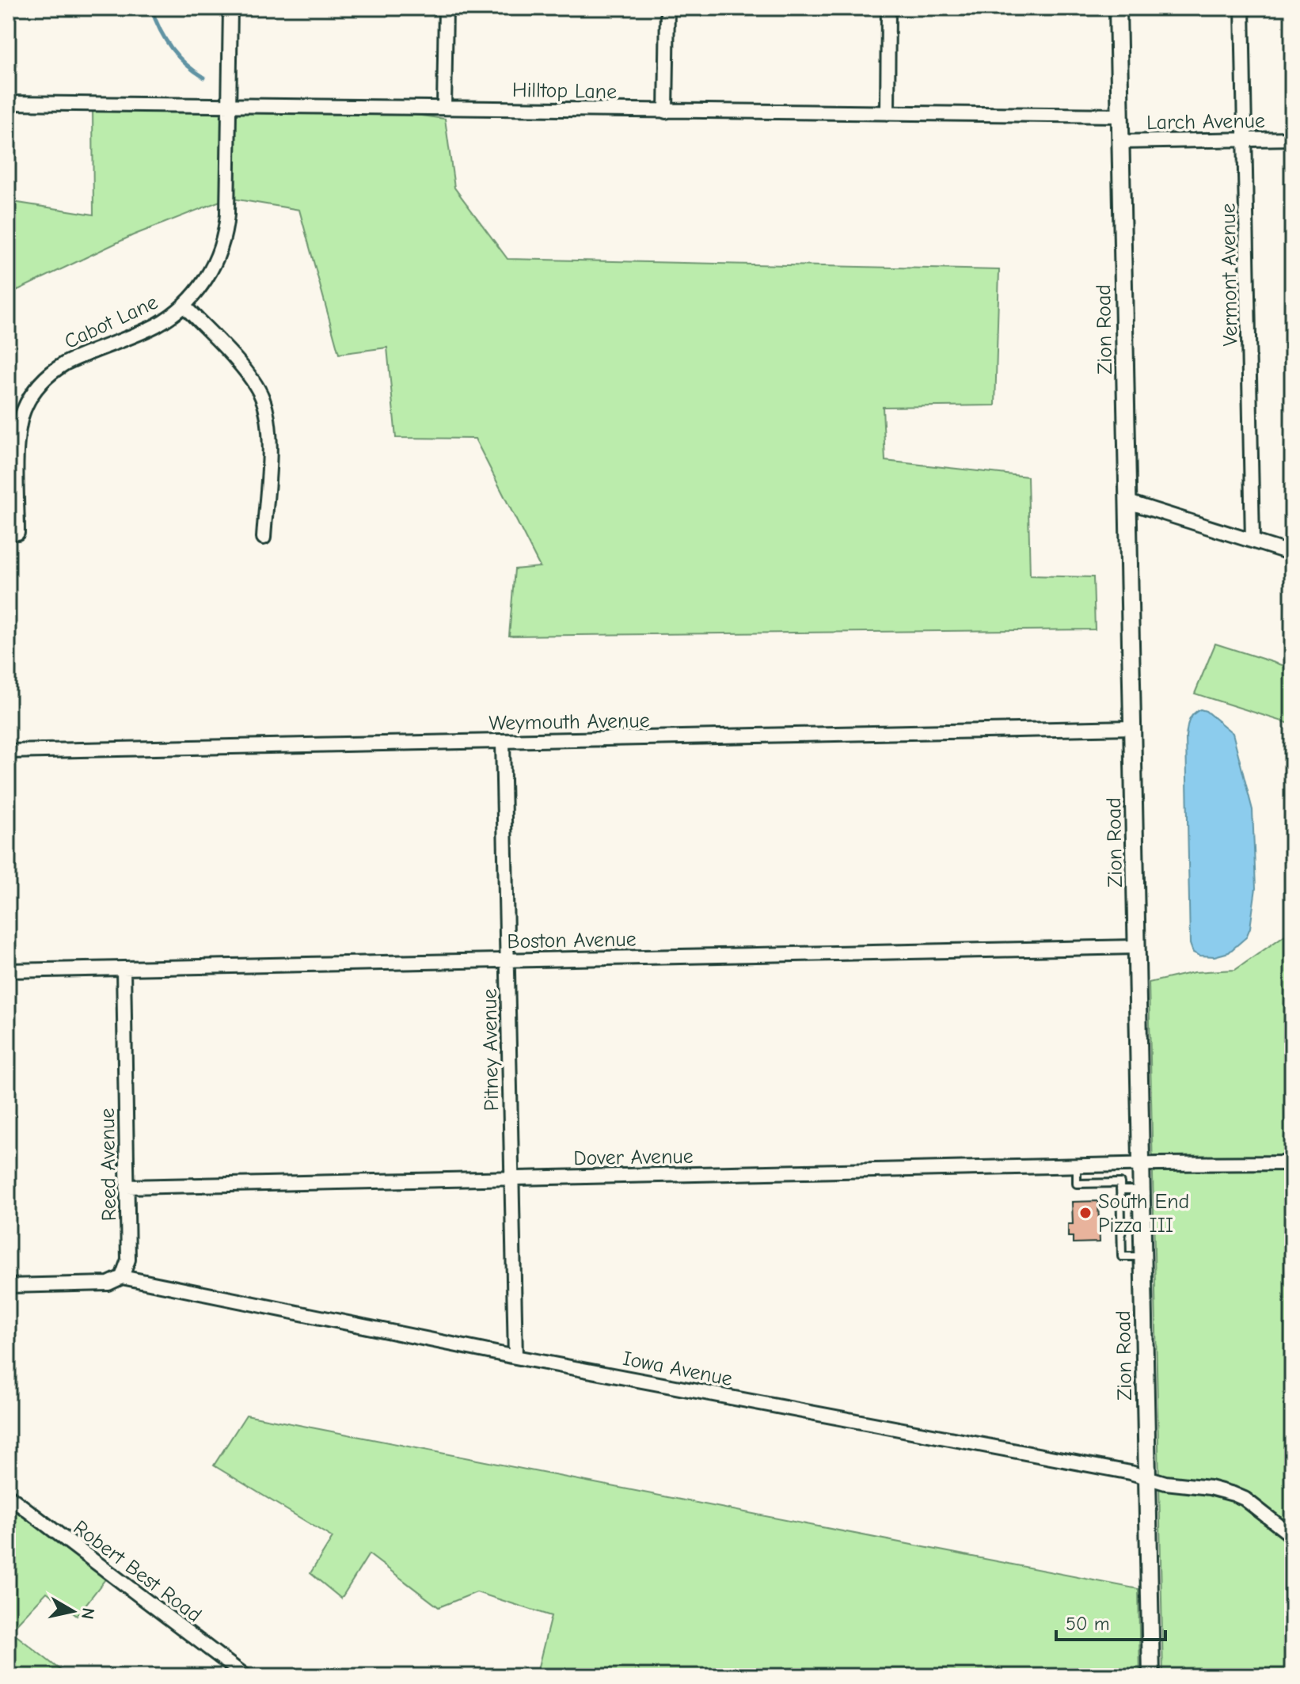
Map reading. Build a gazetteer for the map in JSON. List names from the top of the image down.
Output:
{
  "streets": {
    "street": [
      "Hilltop Lane",
      "Larch Avenue",
      "Vermont Avenue",
      "Cabot Lane",
      "Zion Road",
      "Weymouth Avenue",
      "Boston Avenue",
      "Pitney Avenue",
      "Dover Avenue",
      "Reed Avenue",
      "Iowa Avenue",
      "Robert Best Road"
    ]
  },
  "crossings": [
    ["Hilltop Lane", "Cabot Lane"],
    ["Hilltop Lane", "Zion Road"],
    ["Larch Avenue", "Vermont Avenue"],
    ["Larch Avenue", "Zion Road"],
    ["Zion Road", "Weymouth Avenue"],
    ["Zion Road", "Boston Avenue"],
    ["Zion Road", "Dover Avenue"],
    ["Zion Road", "Iowa Avenue"],
    ["Weymouth Avenue", "Pitney Avenue"],
    ["Boston Avenue", "Pitney Avenue"],
    ["Boston Avenue", "Reed Avenue"],
    ["Pitney Avenue", "Dover Avenue"],
    ["Pitney Avenue", "Iowa Avenue"],
    ["Dover Avenue", "Reed Avenue"],
    ["Reed Avenue", "Iowa Avenue"]
  ],
  "places": ["South End Pizza III"],
  "scale_bar": "50 m",
  "north": "right"
}
